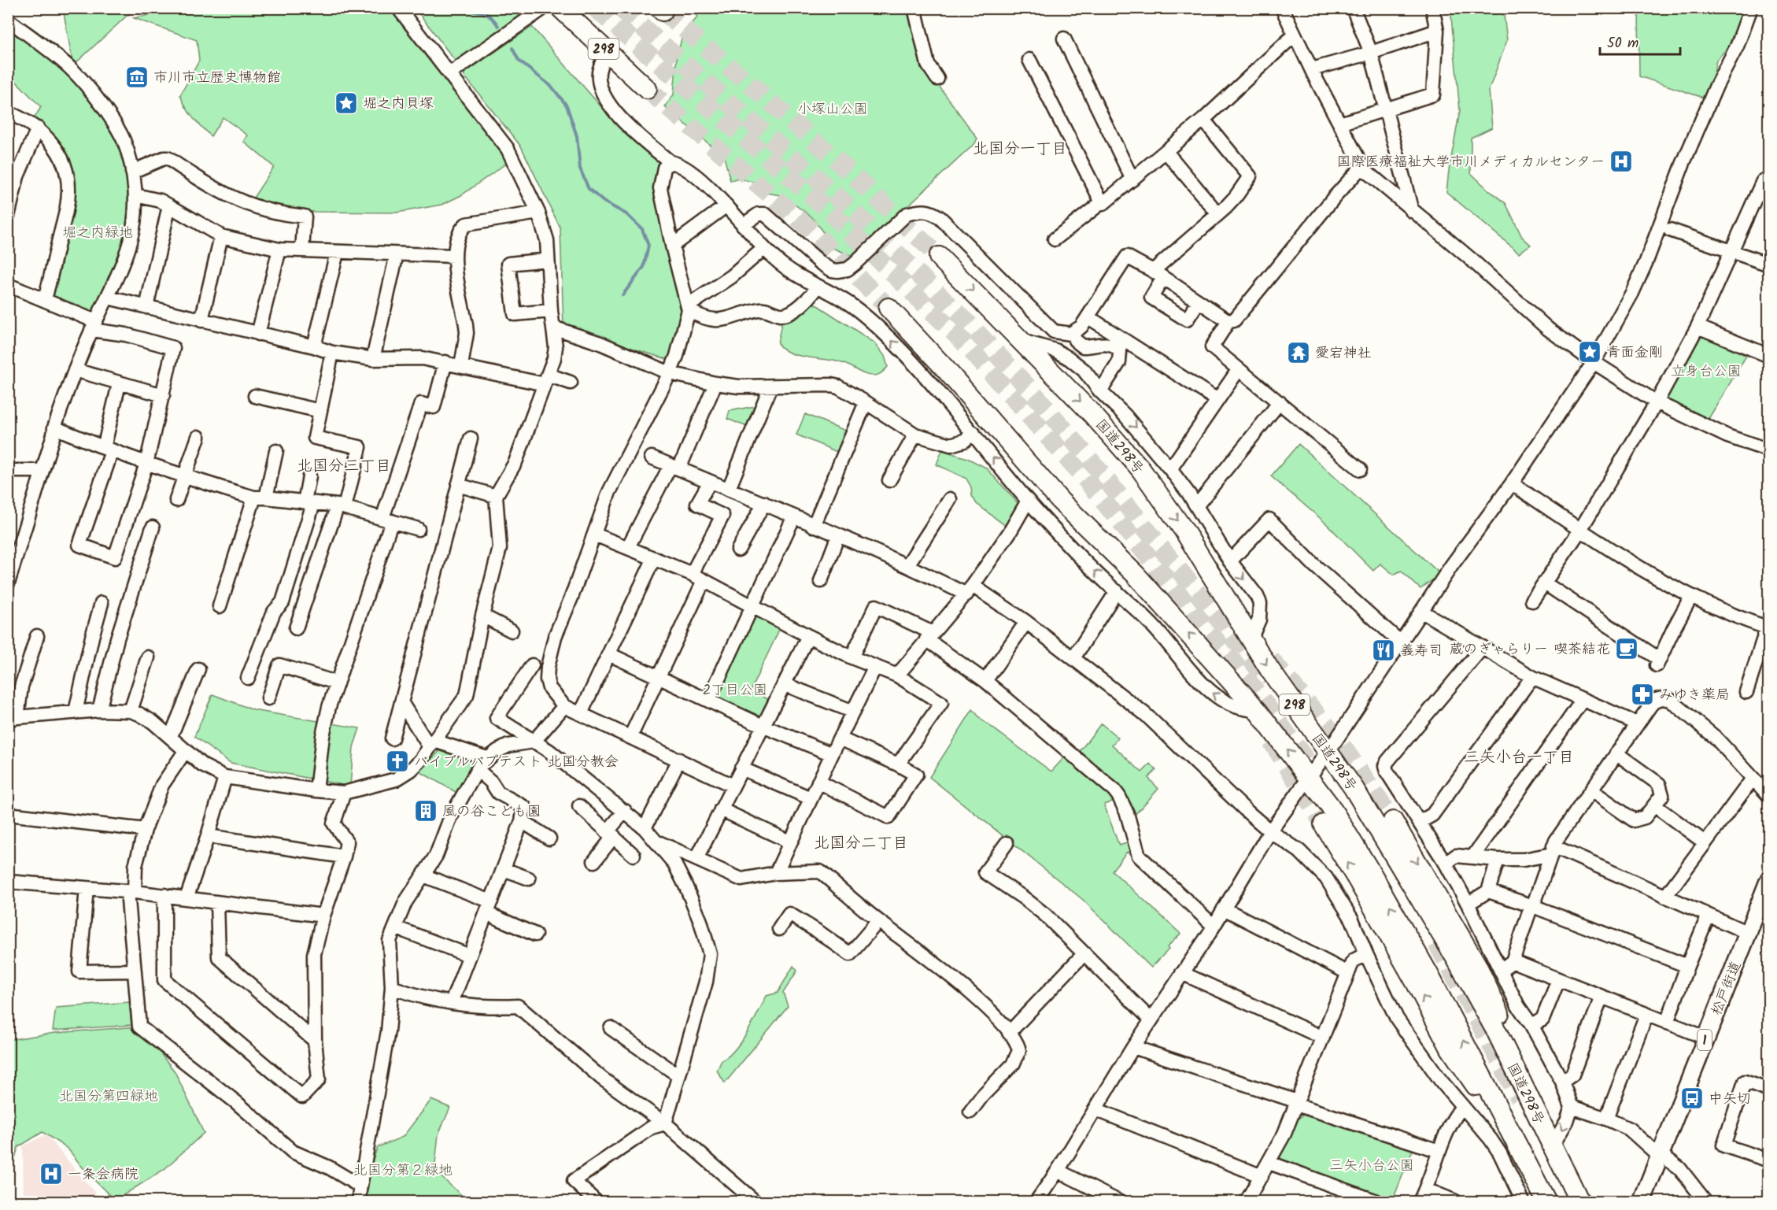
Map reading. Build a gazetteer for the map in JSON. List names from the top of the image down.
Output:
{
  "streets": {
    "highway": ["298", "国道298号"],
    "main road": ["松戸街道", "1"]
  },
  "districts": [
    "北国分一丁目",
    "北国分三丁目",
    "三矢小台一丁目",
    "北国分二丁目"
  ],
  "parks": [
    "小塚山公園",
    "堀之内緑地",
    "立身台公園",
    "2丁目公園",
    "北国分第四緑地",
    "三矢小台公園",
    "北国分第２緑地"
  ],
  "places": {
    "museum": ["市川市立歴史博物館"],
    "place": ["堀之内貝塚", "青面金剛"],
    "hospital": ["国際医療福祉大学市川メディカルセンター", "一条会病院"],
    "temple": ["愛宕神社"],
    "cafe": ["蔵のぎゃらりー 喫茶結花"],
    "restaurant": ["義寿司"],
    "pharmacy": ["みゆき薬局"],
    "church": ["バイブルバプテスト 北国分教会"],
    "building": ["風の谷こども園"],
    "bus stop": ["中矢切"]
  },
  "scale_bar": "50 m"
}
